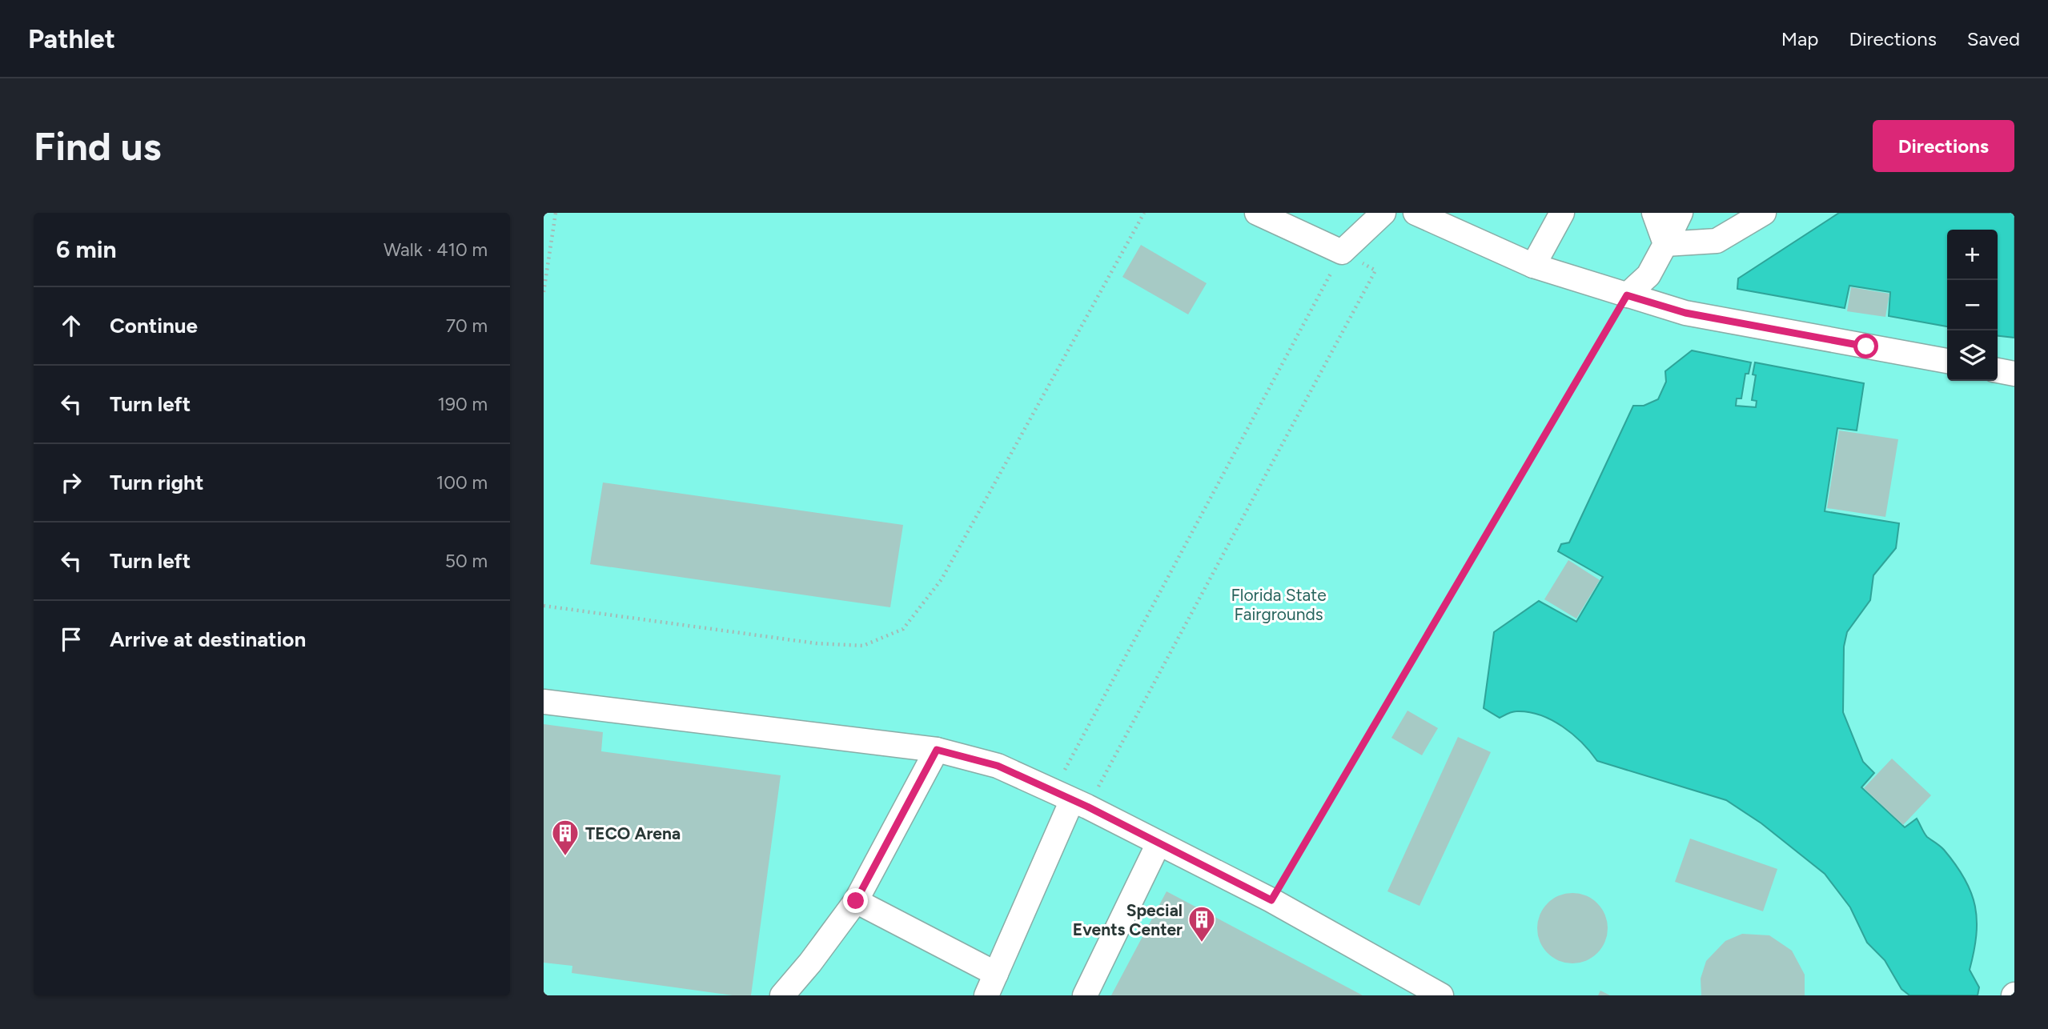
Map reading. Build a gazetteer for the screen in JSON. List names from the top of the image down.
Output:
{
  "parks": ["Florida State Fairgrounds"],
  "places": {
    "building": ["TECO Arena", "Special Events Center"]
  },
  "page": {
    "header": "Pathlet",
    "nav": ["Map", "Directions", "Saved"],
    "buttons": "Directions",
    "title": "Find us",
    "heading": ["6 min", "Walk · 410 m"],
    "map_buttons": ["+", "−"],
    "list": [
      ["Continue", "70 m"],
      ["Turn left", "190 m"],
      ["Turn right", "100 m"],
      ["Turn left", "50 m"],
      "Arrive at destination"
    ]
  }
}
